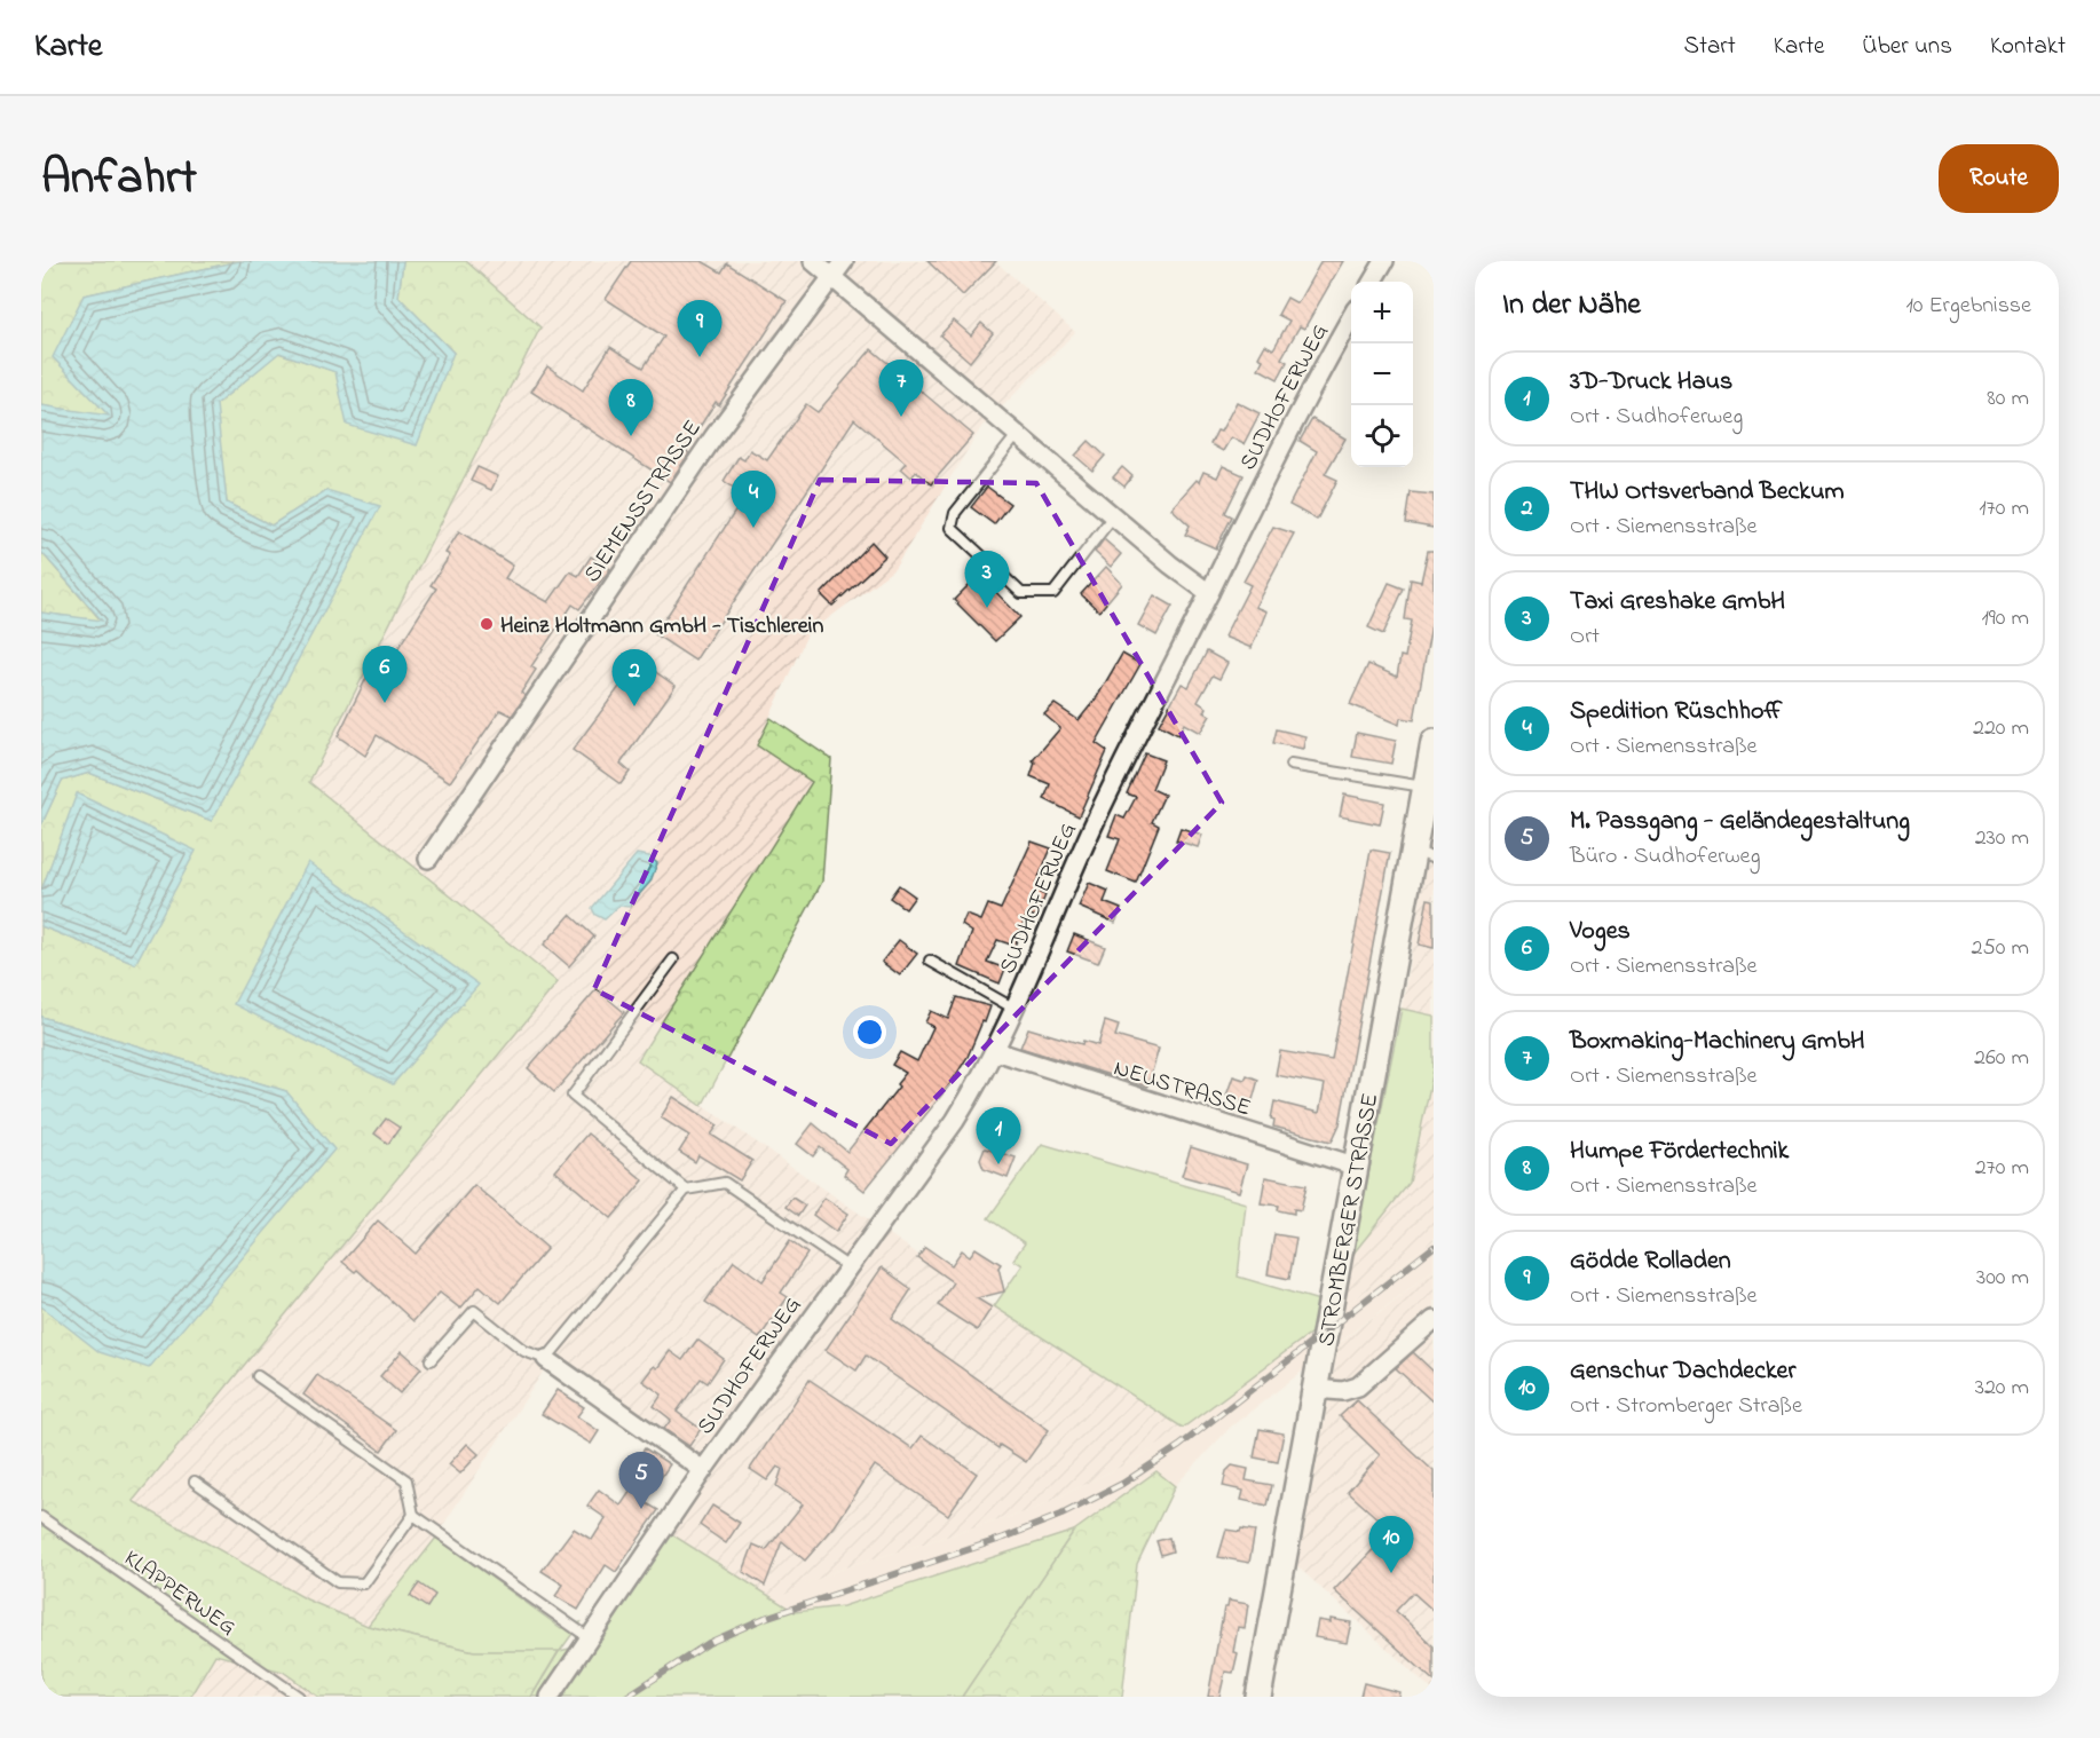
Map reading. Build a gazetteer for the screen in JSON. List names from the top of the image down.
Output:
{
  "streets": {
    "main road": ["STROMBERGER STRASSE"],
    "street": ["SUDHOFERWEG", "SIEMENSSTRASSE", "NEUSTRASSE"],
    "lane": ["KLAPPERWEG"]
  },
  "crossings": [
    ["SUDHOFERWEG", "NEUSTRASSE"],
    ["NEUSTRASSE", "STROMBERGER STRASSE"]
  ],
  "places": ["Heinz Holtmann GmbH - Tischlerein"],
  "page": {
    "header": "Karte",
    "nav": [
      "Start",
      "Karte",
      "Über uns",
      "Kontakt"
    ],
    "title": "Anfahrt",
    "buttons": "Route",
    "heading": ["In der Nähe", "10 Ergebnisse"],
    "map_buttons": ["+", "−"],
    "pins": [
      "9",
      "7",
      "8",
      "4",
      "3",
      "6",
      "2",
      "1",
      "5",
      "10"
    ],
    "list": [
      {
        "mark": "1",
        "name": "3D-Druck Haus",
        "note": "Ort · Sudhoferweg",
        "value": "80 m"
      },
      {
        "mark": "2",
        "name": "THW Ortsverband Beckum",
        "note": "Ort · Siemensstraße",
        "value": "170 m"
      },
      {
        "mark": "3",
        "name": "Taxi Greshake GmbH",
        "note": "Ort",
        "value": "190 m"
      },
      {
        "mark": "4",
        "name": "Spedition Rüschhoff",
        "note": "Ort · Siemensstraße",
        "value": "220 m"
      },
      {
        "mark": "5",
        "name": "M. Passgang - Geländegestaltung",
        "note": "Büro · Sudhoferweg",
        "value": "230 m"
      },
      {
        "mark": "6",
        "name": "Voges",
        "note": "Ort · Siemensstraße",
        "value": "250 m"
      },
      {
        "mark": "7",
        "name": "Boxmaking-Machinery GmbH",
        "note": "Ort · Siemensstraße",
        "value": "260 m"
      },
      {
        "mark": "8",
        "name": "Humpe Fördertechnik",
        "note": "Ort · Siemensstraße",
        "value": "270 m"
      },
      {
        "mark": "9",
        "name": "Gödde Rolladen",
        "note": "Ort · Siemensstraße",
        "value": "300 m"
      },
      {
        "mark": "10",
        "name": "Genschur Dachdecker",
        "note": "Ort · Stromberger Straße",
        "value": "320 m"
      }
    ]
  }
}
